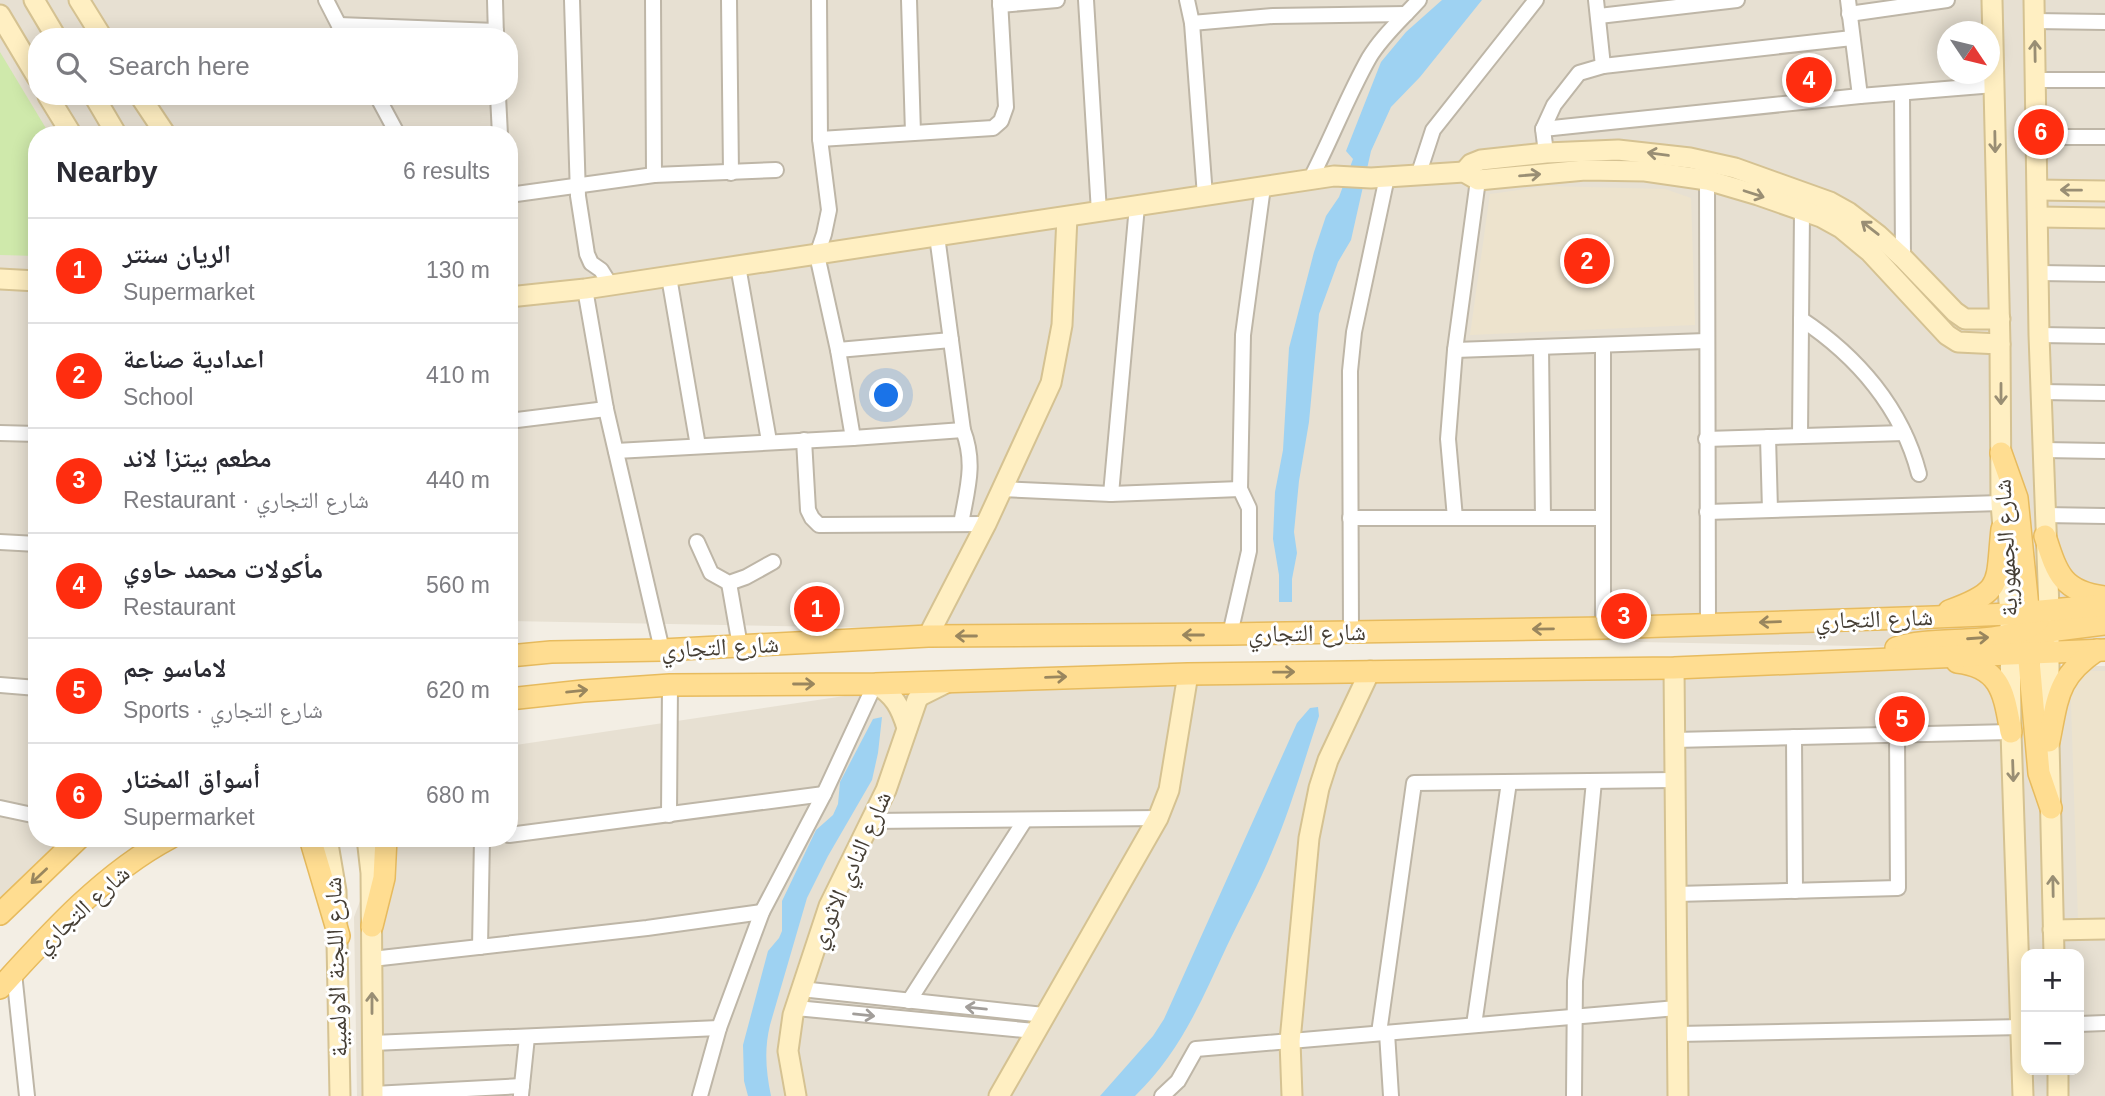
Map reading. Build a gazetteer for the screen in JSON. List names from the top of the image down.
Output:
{
  "streets": {
    "main road": ["شارع التجاري"],
    "street": ["شارع الجمهورية", "شارع النادي الاثوري", "شارع اللجنة الاولمبية"]
  },
  "crossings": [
    ["شارع الجمهورية", "شارع التجاري"],
    ["شارع التجاري", "شارع النادي الاثوري"]
  ],
  "north": "bottom right",
  "page": {
    "search": "Search here",
    "pins": [
      "4",
      "6",
      "2",
      "1",
      "3",
      "5"
    ],
    "heading": ["Nearby", "6 results"],
    "list": [
      {
        "mark": "1",
        "name": "الريان سنتر",
        "note": "Supermarket",
        "value": "130 m"
      },
      {
        "mark": "2",
        "name": "اعدادية صناعة",
        "note": "School",
        "value": "410 m"
      },
      {
        "mark": "3",
        "name": "مطعم بيتزا لاند",
        "note": "Restaurant · شارع التجاري",
        "value": "440 m"
      },
      {
        "mark": "4",
        "name": "مأكولات محمد حاوي",
        "note": "Restaurant",
        "value": "560 m"
      },
      {
        "mark": "5",
        "name": "لاماسو جم",
        "note": "Sports · شارع التجاري",
        "value": "620 m"
      },
      {
        "mark": "6",
        "name": "أسواق المختار",
        "note": "Supermarket",
        "value": "680 m"
      }
    ],
    "map_buttons": ["+", "−"]
  }
}
